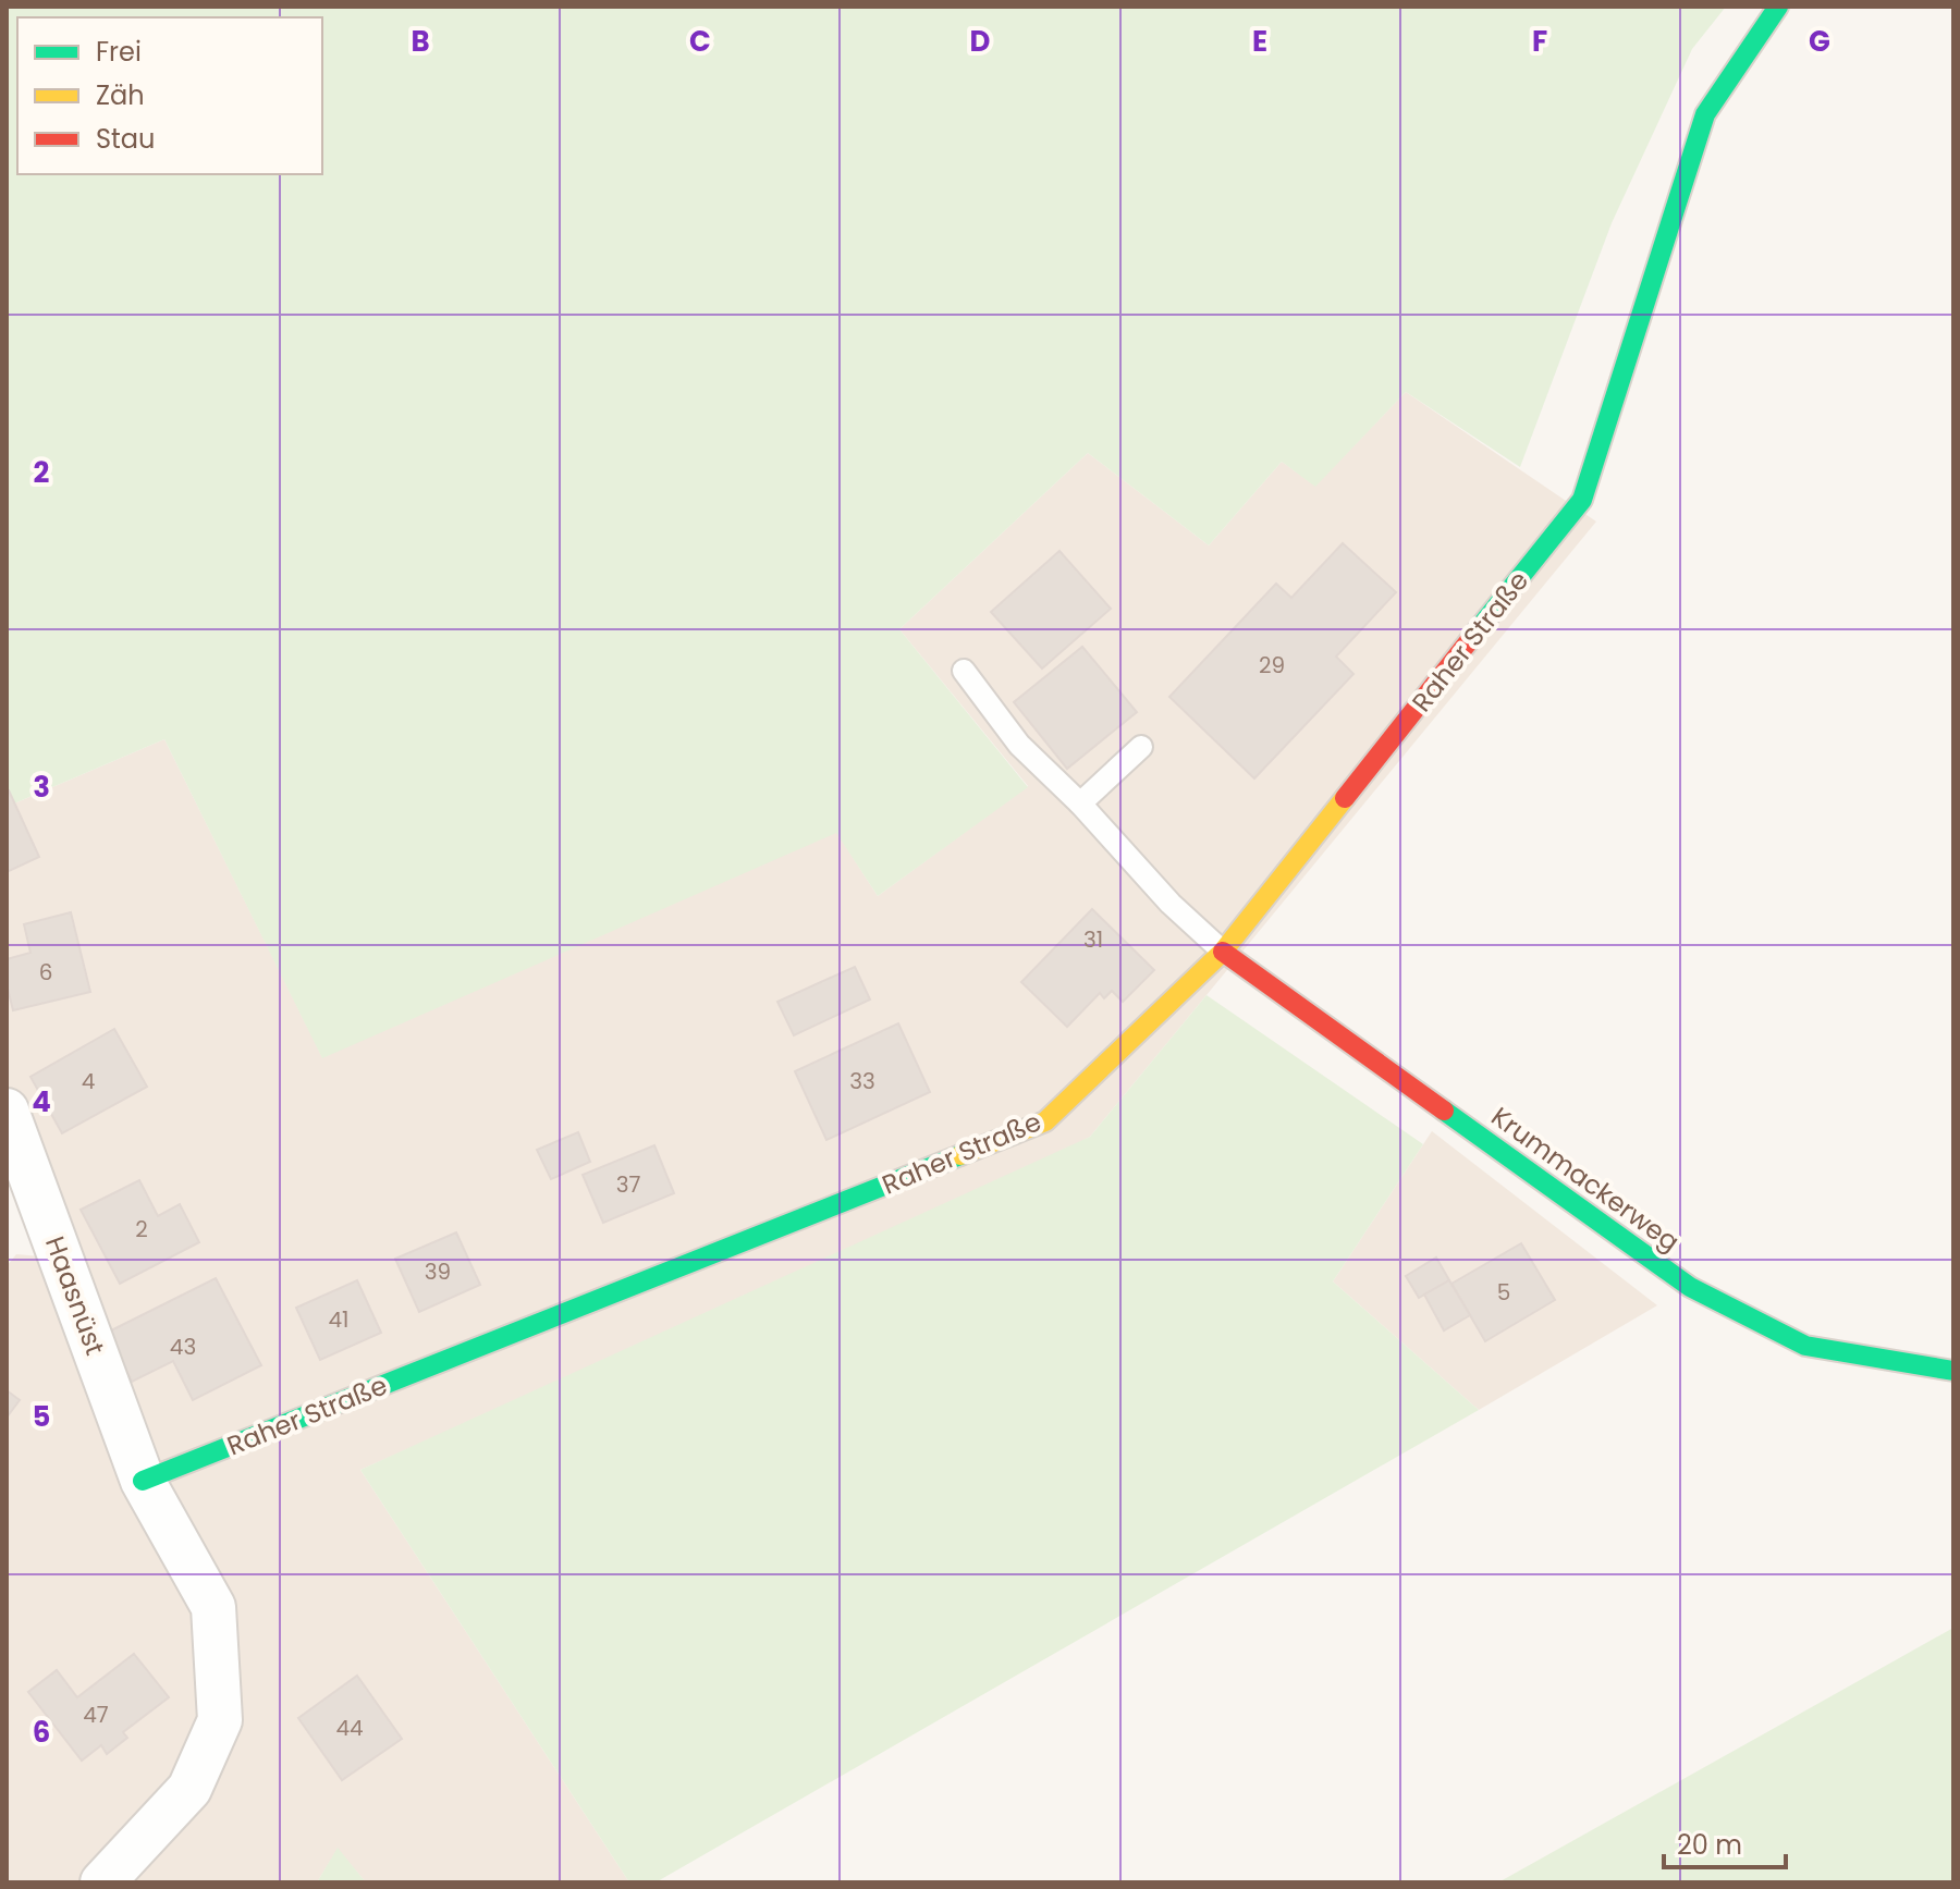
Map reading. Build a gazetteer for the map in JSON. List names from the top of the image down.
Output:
{
  "streets": {
    "street": ["Raher Straße", "Krummackerweg", "Haasnüst"]
  },
  "crossings": [
    ["Raher Straße", "Krummackerweg"],
    ["Raher Straße", "Haasnüst"]
  ],
  "house_numbers": [
    "29",
    "31",
    "6",
    "4",
    "33",
    "37",
    "2",
    "39",
    "5",
    "41",
    "43",
    "47",
    "44"
  ],
  "legend": ["Frei", "Zäh", "Stau"],
  "scale_bar": "20 m",
  "grid": {
    "columns": [
      "B",
      "C",
      "D",
      "E",
      "F",
      "G"
    ],
    "rows": [
      "2",
      "3",
      "4",
      "5",
      "6"
    ]
  }
}
